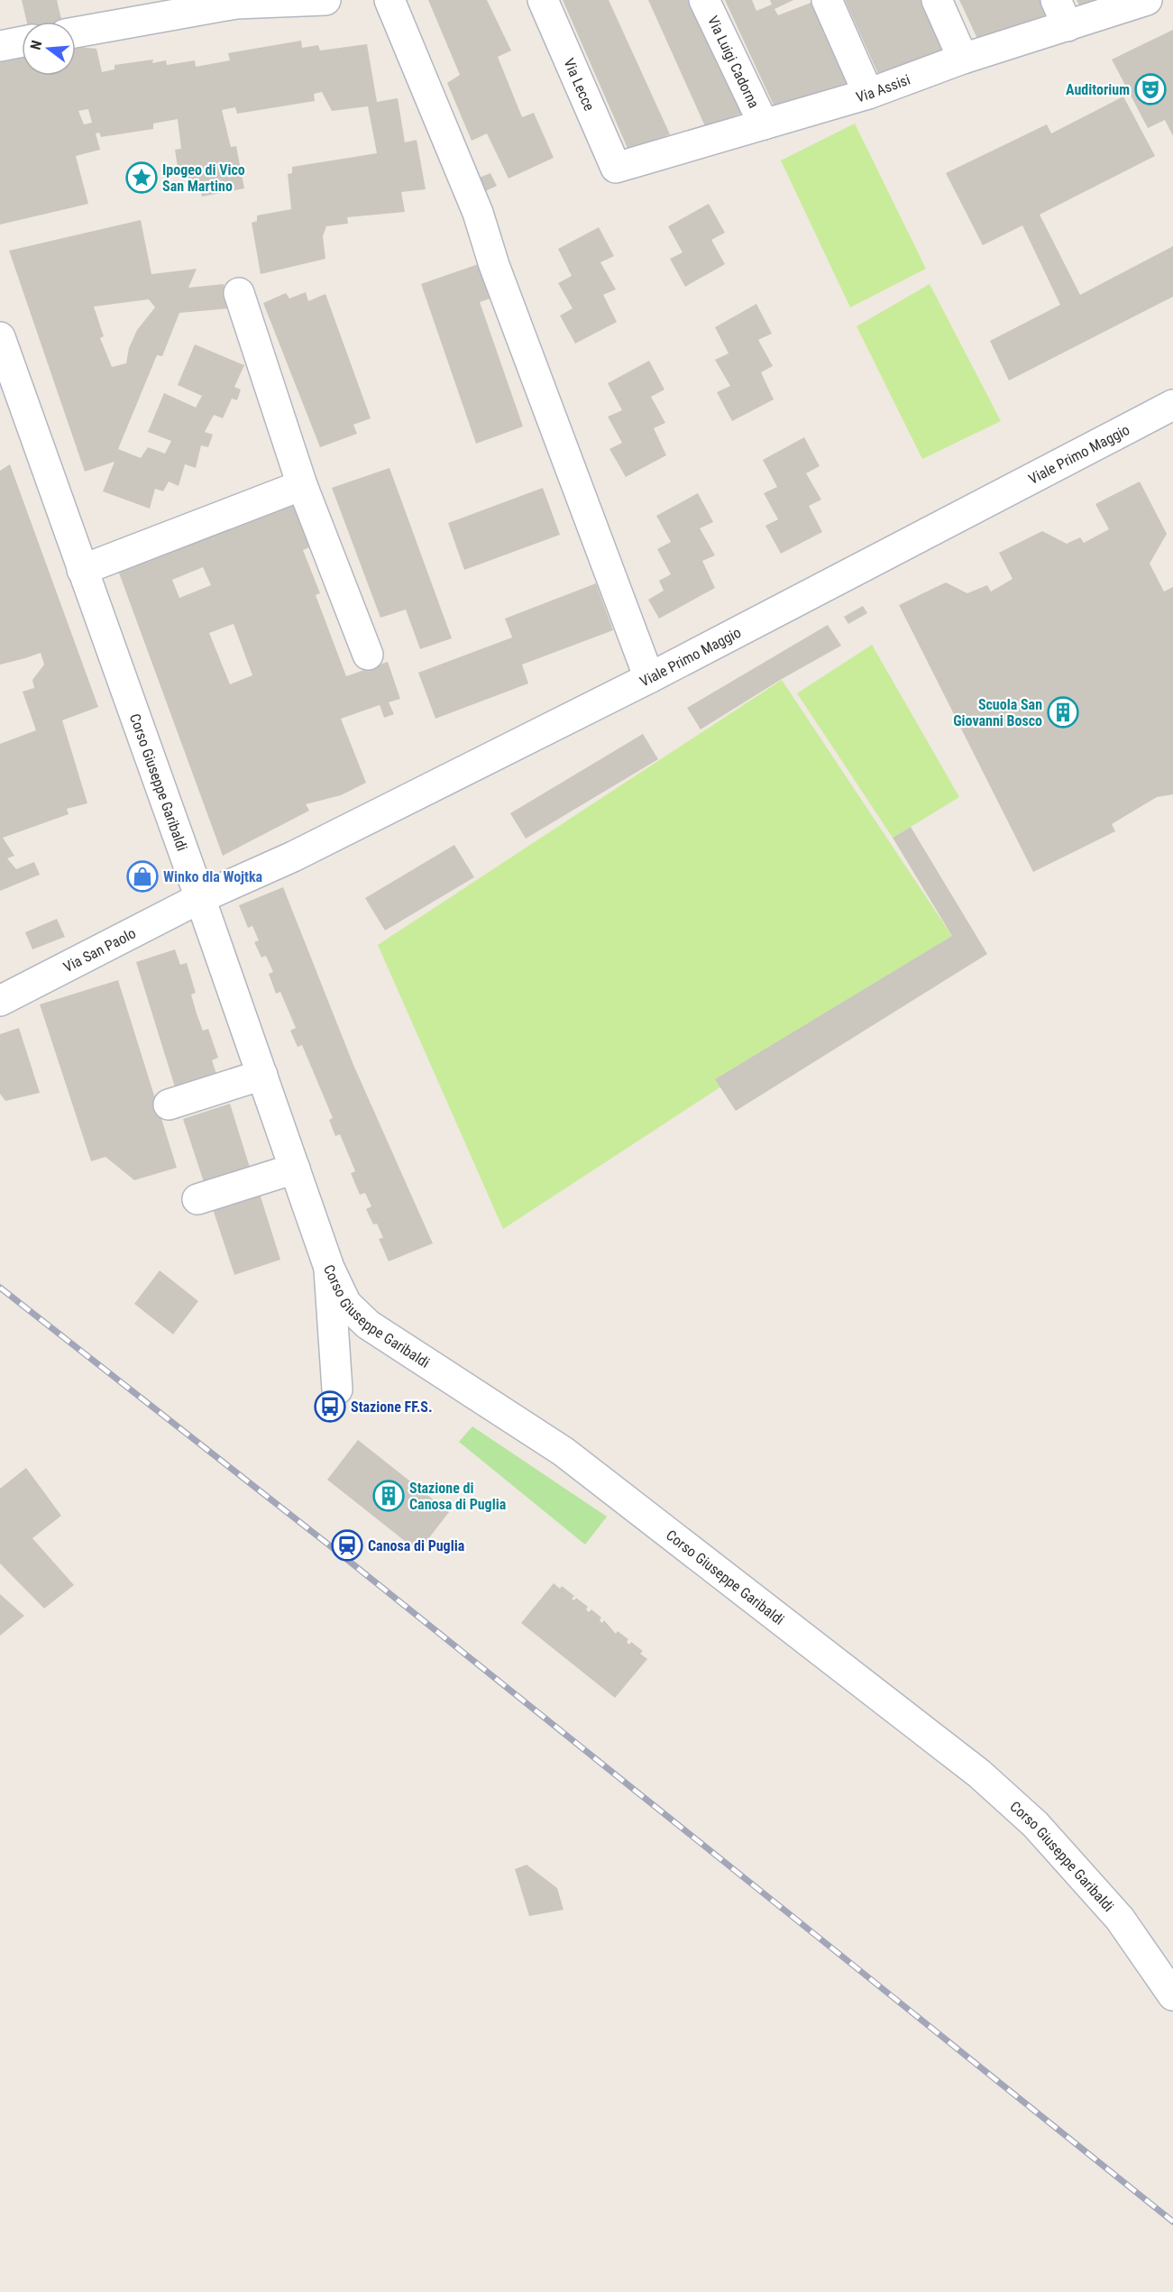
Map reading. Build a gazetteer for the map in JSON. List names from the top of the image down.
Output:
{
  "streets": {
    "street": [
      "Via Luigi Cadorna",
      "Via Lecce",
      "Via Assisi",
      "Viale Primo Maggio",
      "Corso Giuseppe Garibaldi",
      "Via San Paolo"
    ]
  },
  "crossings": [
    ["Via Luigi Cadorna", "Via Assisi"],
    ["Via Lecce", "Via Assisi"],
    ["Viale Primo Maggio", "Corso Giuseppe Garibaldi"],
    ["Viale Primo Maggio", "Via San Paolo"],
    ["Corso Giuseppe Garibaldi", "Via San Paolo"]
  ],
  "places": {
    "theatre": ["Auditorium"],
    "place": ["Ipogeo di Vico San Martino"],
    "building": ["Scuola San Giovanni Bosco", "Stazione di Canosa di Puglia"],
    "shop": ["Winko dla Wojtka"],
    "bus stop": ["Stazione FF.S."],
    "station": ["Canosa di Puglia"]
  },
  "north": "left"
}
